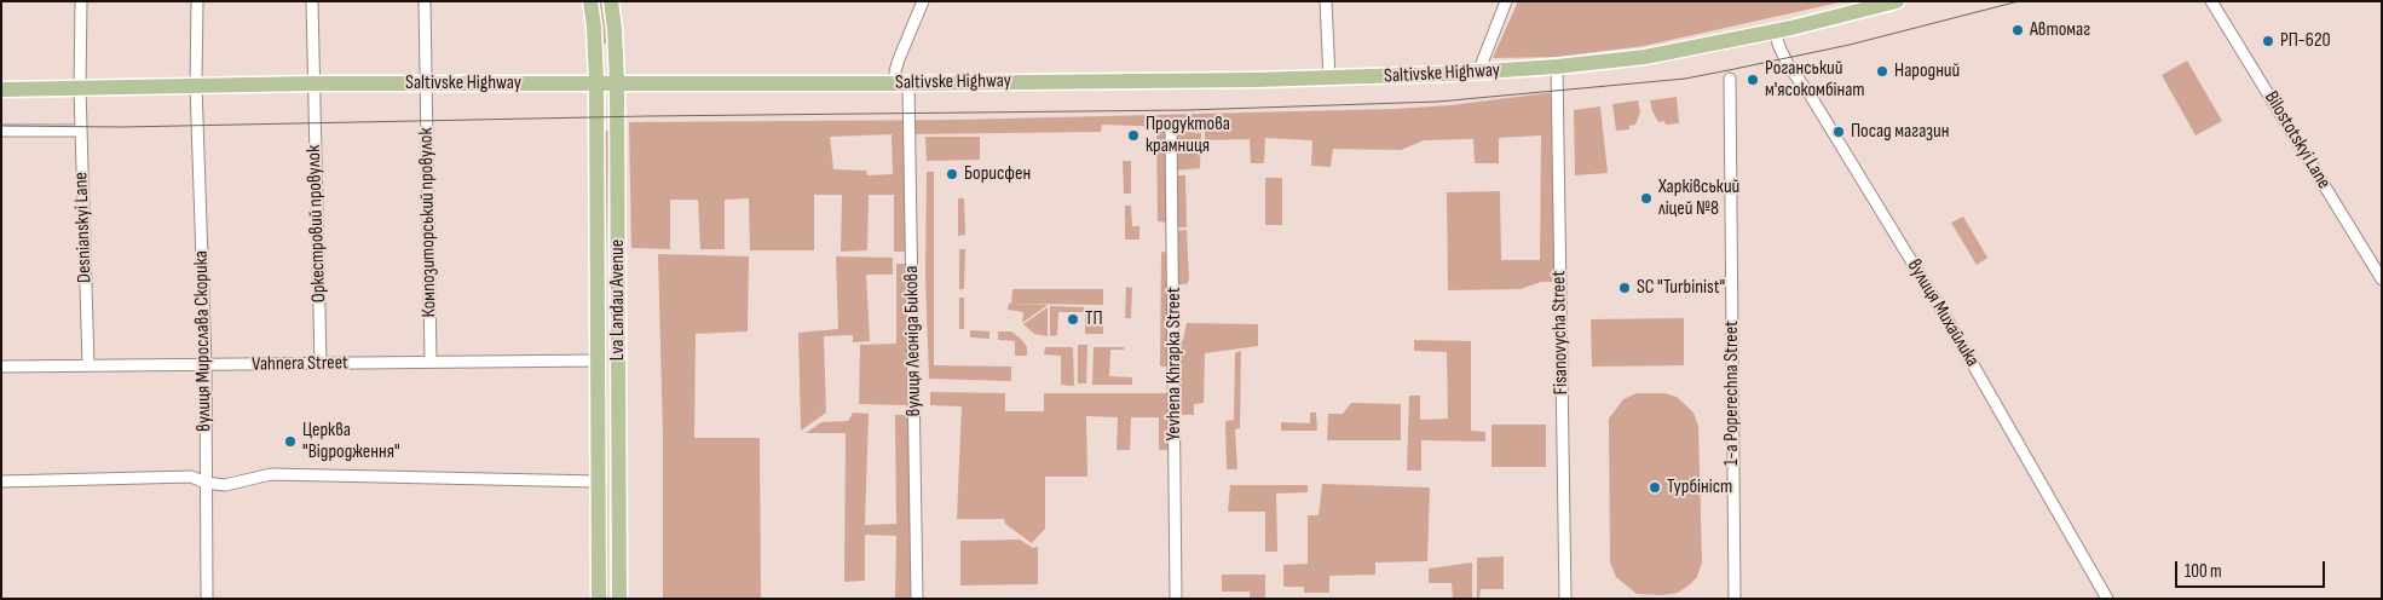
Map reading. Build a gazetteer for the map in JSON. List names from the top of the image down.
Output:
{
  "streets": {
    "main road": ["Saltivske Highway", "Lva Landau Avenue"],
    "street": [
      "Bilostotskyi Lane",
      "Композиторський провулок",
      "Оркестровий провулок",
      "Desnianskyi Lane",
      "вулиця Михайлика",
      "Fisanovycha Street",
      "вулиця Мирослава Скорика",
      "вулиця Леоніда Бикова",
      "Vahnera Street",
      "Yevhena Khrapka Street",
      "1-a Poperechna Street"
    ]
  },
  "crossings": [
    ["Saltivske Highway", "Композиторський провулок"],
    ["Saltivske Highway", "Оркестровий провулок"],
    ["Saltivske Highway", "Desnianskyi Lane"],
    ["Saltivske Highway", "Lva Landau Avenue"],
    ["Saltivske Highway", "вулиця Михайлика"],
    ["Saltivske Highway", "Fisanovycha Street"],
    ["Saltivske Highway", "вулиця Мирослава Скорика"],
    ["Saltivske Highway", "вулиця Леоніда Бикова"],
    ["Композиторський провулок", "Vahnera Street"],
    ["Оркестровий провулок", "Vahnera Street"],
    ["Desnianskyi Lane", "Vahnera Street"],
    ["Lva Landau Avenue", "Vahnera Street"],
    ["вулиця Мирослава Скорика", "Vahnera Street"]
  ],
  "places": [
    "Автомаг",
    "РП-620",
    "Народний",
    "Роганський м'ясокомбінат",
    "Посад магазин",
    "Продуктова крамниця",
    "Борисфен",
    "Харківський ліцей №8",
    "SC \"Turbinist\"",
    "ТП",
    "Церква \"Відродження\"",
    "Турбініст"
  ],
  "scale_bar": "100 m"
}
